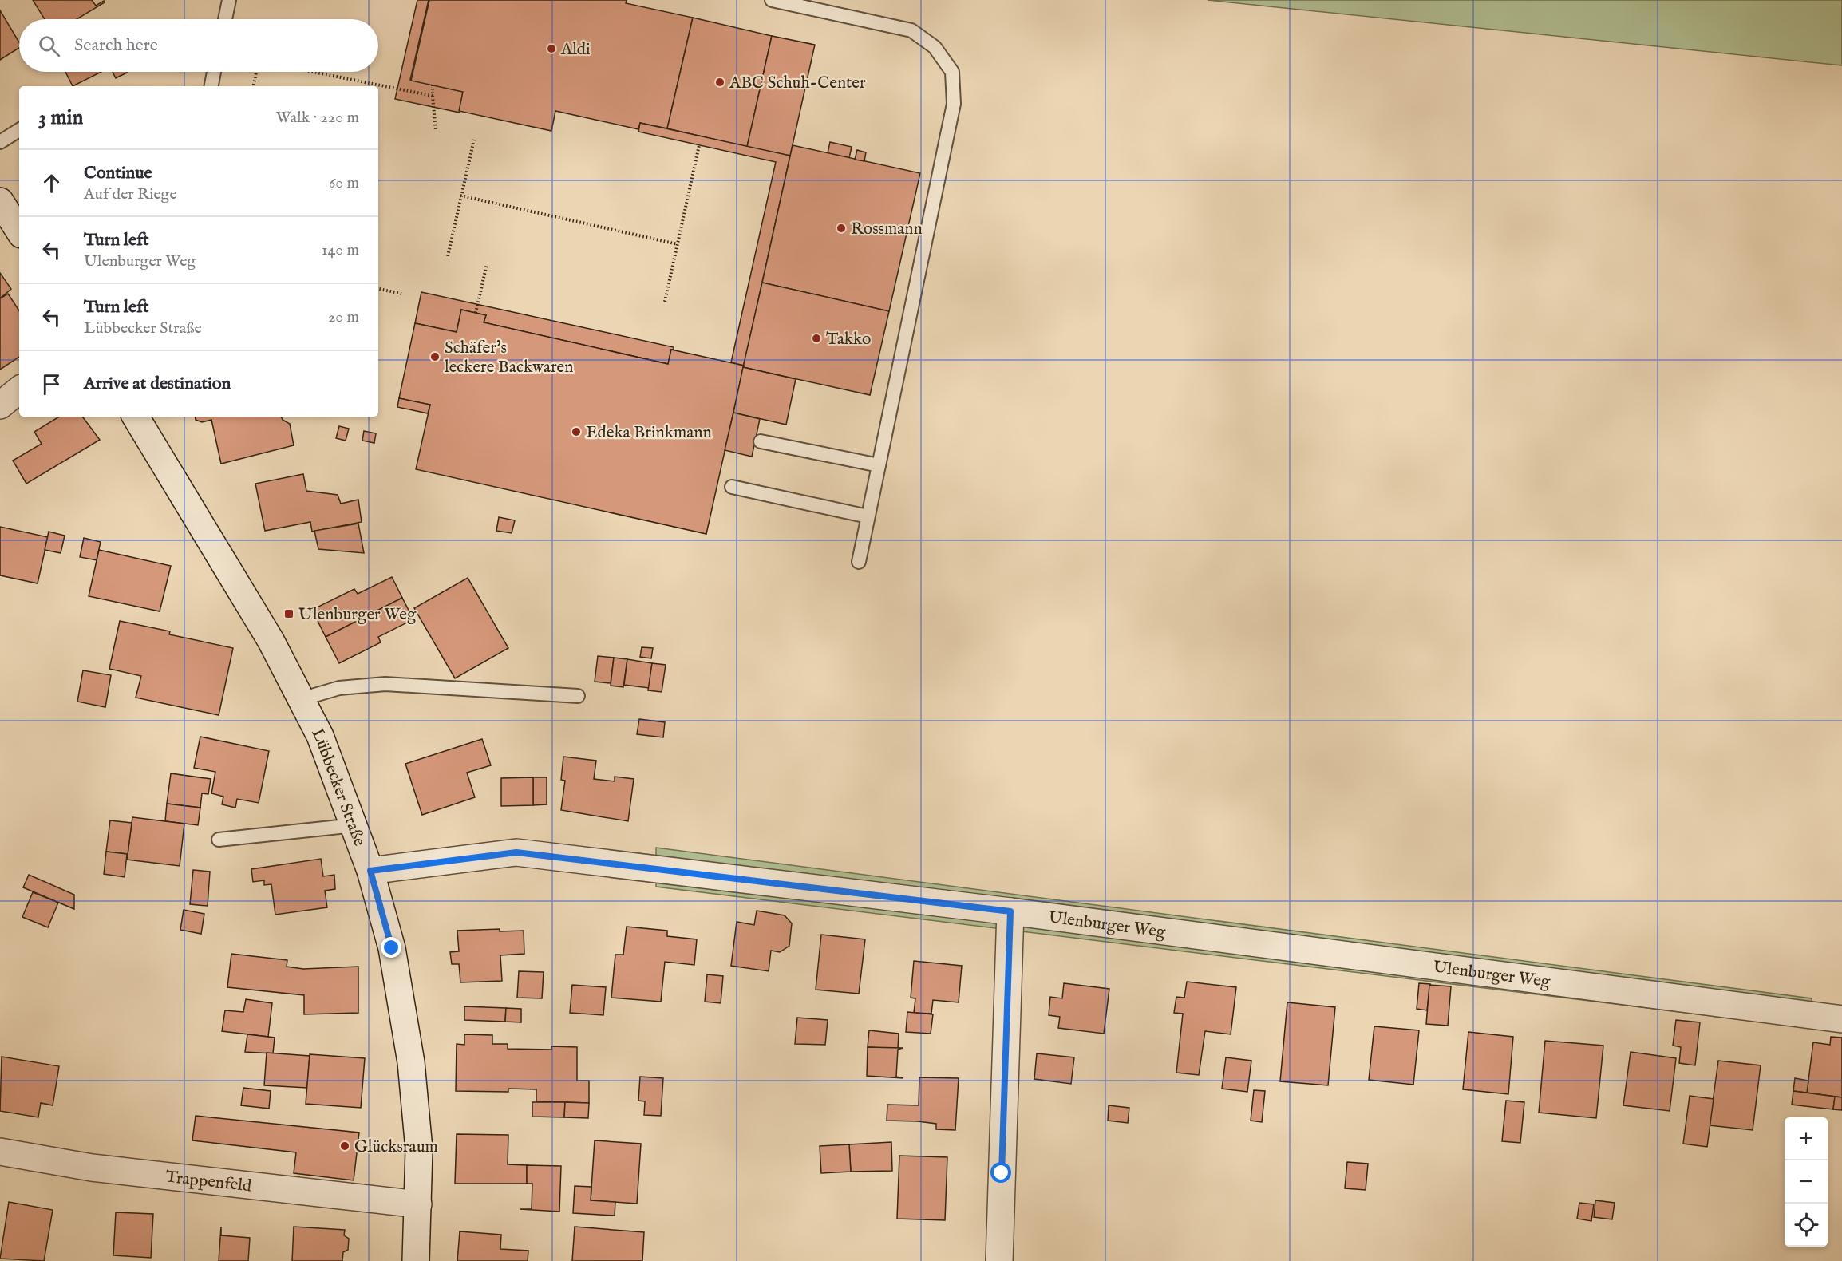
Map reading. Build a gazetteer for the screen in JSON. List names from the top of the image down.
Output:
{
  "streets": {
    "street": ["Lübbecker Straße", "Ulenburger Weg", "Trappenfeld"]
  },
  "crossings": [
    ["Lübbecker Straße", "Ulenburger Weg"],
    ["Lübbecker Straße", "Trappenfeld"]
  ],
  "places": {
    "other": [
      "Aldi",
      "ABC Schuh-Center",
      "Rossmann",
      "Takko",
      "Schäfer's leckere Backwaren",
      "Edeka Brinkmann",
      "Glücksraum"
    ],
    "transit": ["Ulenburger Weg"]
  },
  "page": {
    "search": "Search here",
    "heading": ["3 min", "Walk · 220 m"],
    "list": [
      ["Continue", "Auf der Riege", "60 m"],
      ["Turn left", "Ulenburger Weg", "140 m"],
      ["Turn left", "Lübbecker Straße", "20 m"],
      "Arrive at destination"
    ],
    "map_buttons": ["+", "−"]
  }
}
